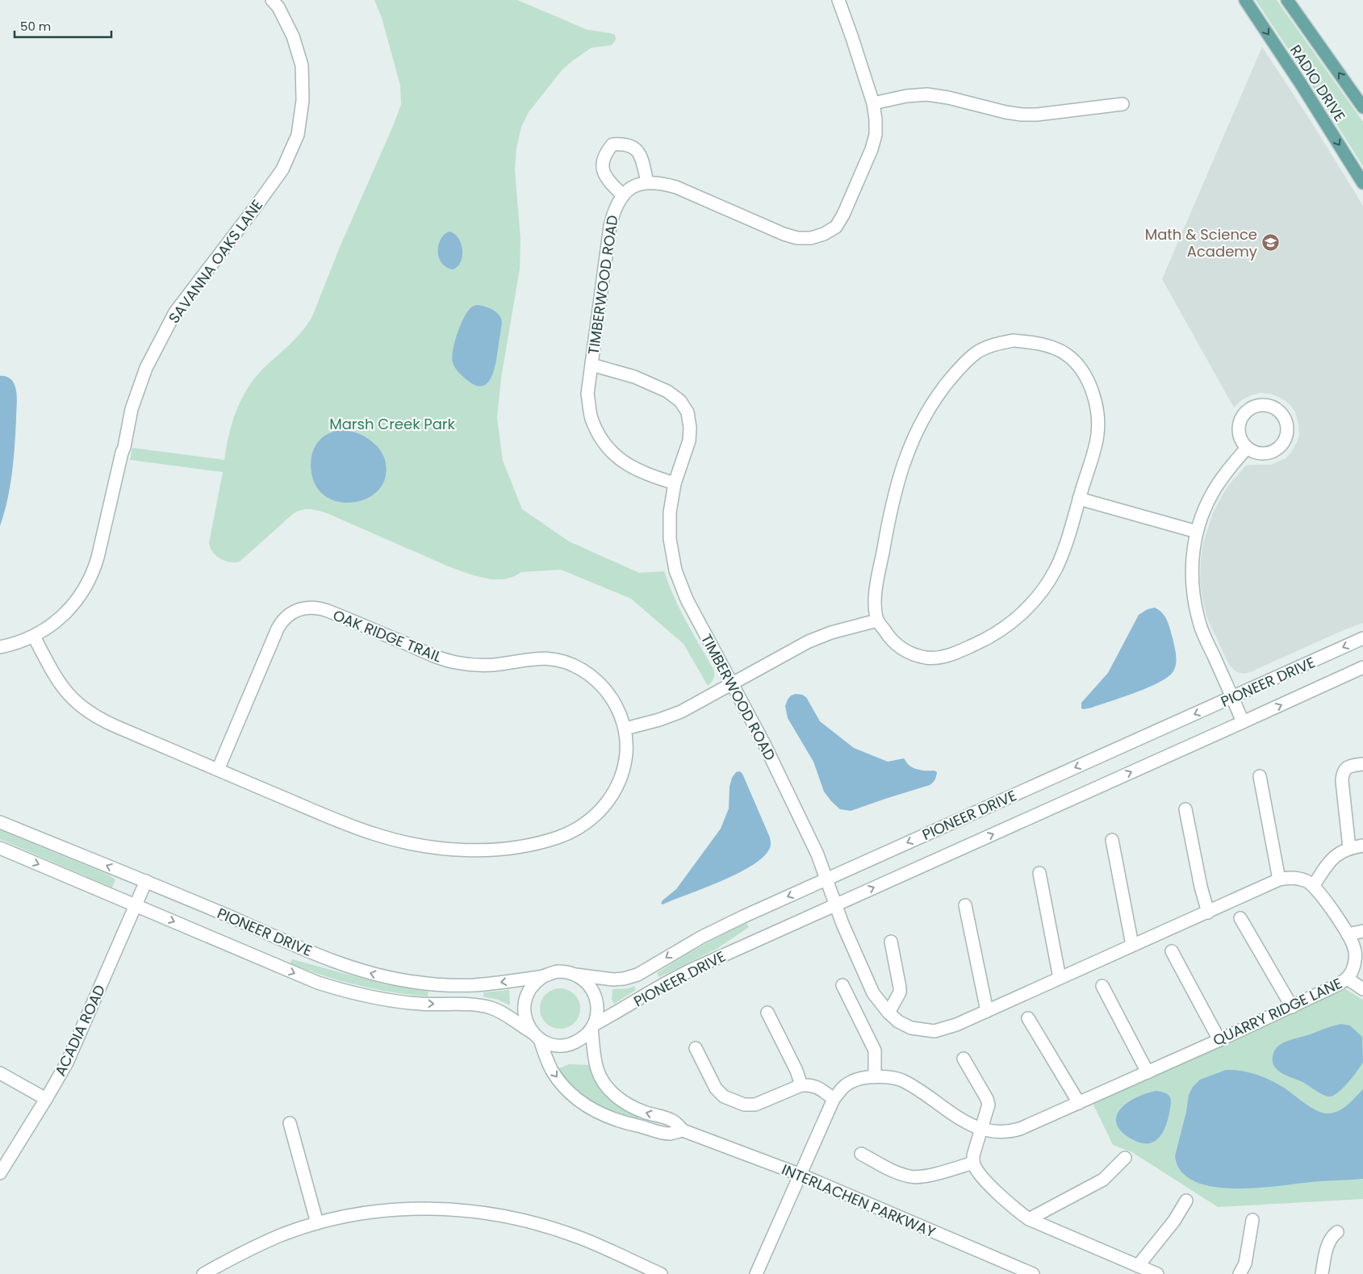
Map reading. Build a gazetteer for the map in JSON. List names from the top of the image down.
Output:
{
  "streets": {
    "main road": ["RADIO DRIVE"],
    "street": [
      "SAVANNA OAKS LANE",
      "TIMBERWOOD ROAD",
      "OAK RIDGE TRAIL",
      "PIONEER DRIVE",
      "QUARRY RIDGE LANE",
      "ACADIA ROAD",
      "INTERLACHEN PARKWAY"
    ]
  },
  "crossings": [
    ["SAVANNA OAKS LANE", "OAK RIDGE TRAIL"],
    ["TIMBERWOOD ROAD", "PIONEER DRIVE"],
    ["PIONEER DRIVE", "ACADIA ROAD"],
    ["PIONEER DRIVE", "INTERLACHEN PARKWAY"],
    ["QUARRY RIDGE LANE", "INTERLACHEN PARKWAY"]
  ],
  "parks": ["Marsh Creek Park"],
  "places": {
    "school or university": ["Math & Science Academy"]
  },
  "scale_bar": "50 m"
}
